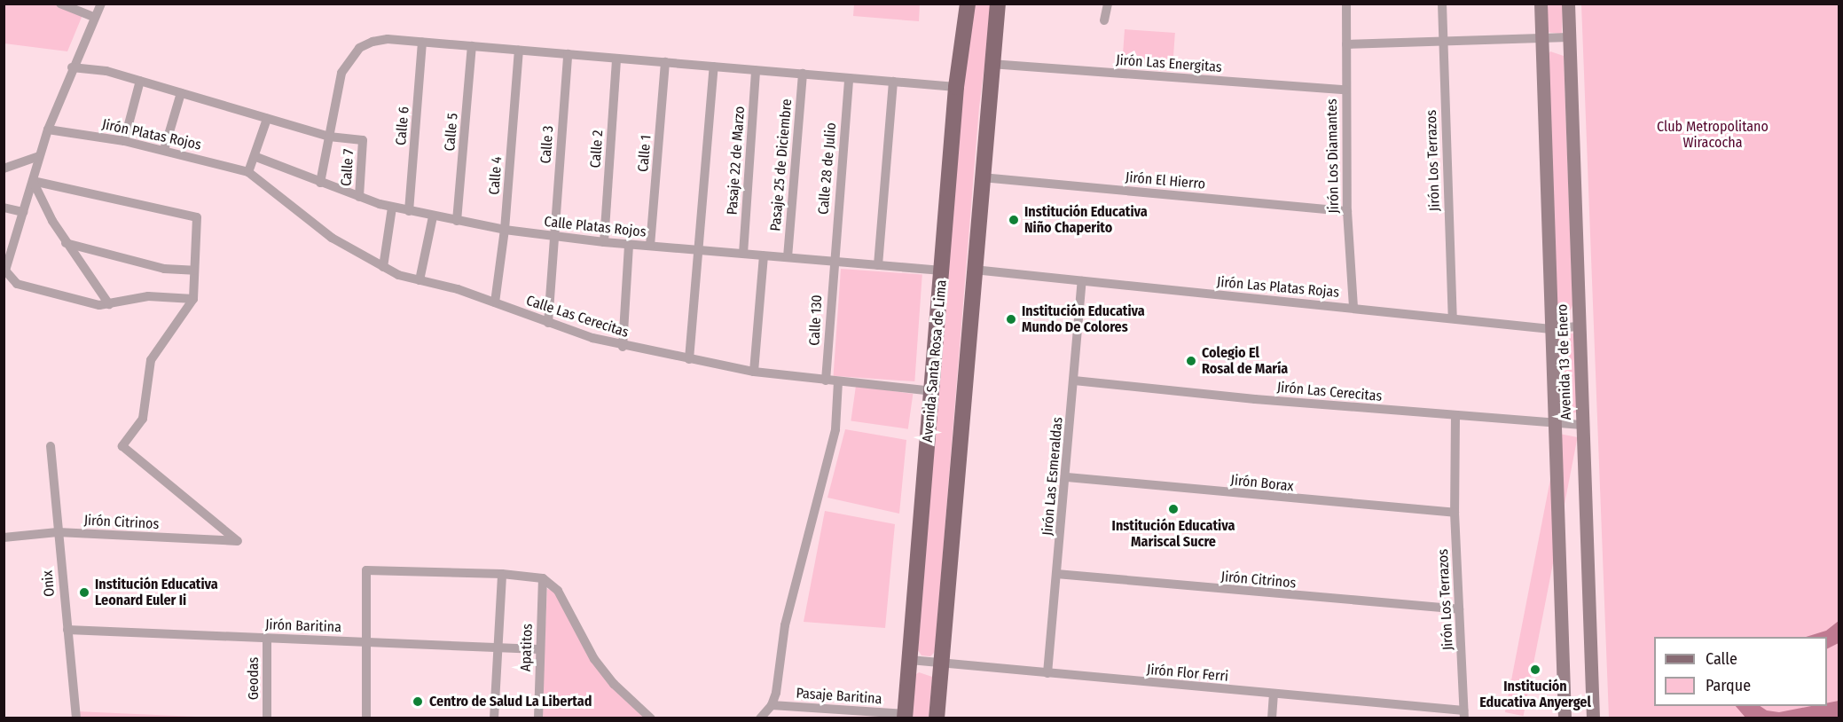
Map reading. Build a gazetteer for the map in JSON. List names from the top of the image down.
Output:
{
  "streets": {
    "main road": ["Avenida Santa Rosa de Lima", "Avenida 13 de Enero"],
    "street": [
      "Jirón Las Energitas",
      "Calle 6",
      "Calle 5",
      "Jirón Platas Rojos",
      "Calle 3",
      "Calle 2",
      "Calle 1",
      "Jirón Los Diamantes",
      "Pasaje 22 de Marzo",
      "Jirón Los Terrazos",
      "Pasaje 25 de Diciembre",
      "Calle 7",
      "Calle 28 de Julio",
      "Calle 4",
      "Jirón El Hierro",
      "Calle Platas Rojos",
      "Jirón Las Platas Rojas",
      "Calle Las Cerecitas",
      "Calle 130",
      "Jirón Las Cerecitas",
      "Jirón Las Esmeraldas",
      "Jirón Borax",
      "Jirón Citrinos",
      "Onix",
      "Jirón Baritina",
      "Apatitos",
      "Jirón Flor Ferri",
      "Geodas",
      "Pasaje Baritina"
    ]
  },
  "crossings": [
    ["Jirón Las Energitas", "Jirón Los Diamantes"],
    ["Calle 6", "Calle Platas Rojos"],
    ["Calle 5", "Calle Platas Rojos"],
    ["Jirón Platas Rojos", "Calle Las Cerecitas"],
    ["Calle 3", "Calle Platas Rojos"],
    ["Calle 3", "Calle Las Cerecitas"],
    ["Calle 2", "Calle Platas Rojos"],
    ["Calle 1", "Calle Platas Rojos"],
    ["Jirón Los Diamantes", "Jirón El Hierro"],
    ["Jirón Los Diamantes", "Jirón Las Platas Rojas"],
    ["Pasaje 22 de Marzo", "Calle Platas Rojos"],
    ["Jirón Los Terrazos", "Jirón Las Platas Rojas"],
    ["Jirón Los Terrazos", "Jirón Las Cerecitas"],
    ["Jirón Los Terrazos", "Jirón Borax"],
    ["Jirón Los Terrazos", "Jirón Citrinos"],
    ["Jirón Los Terrazos", "Jirón Flor Ferri"],
    ["Pasaje 25 de Diciembre", "Calle Platas Rojos"],
    ["Calle 7", "Calle Platas Rojos"],
    ["Calle 28 de Julio", "Calle Platas Rojos"],
    ["Calle 28 de Julio", "Calle 130"],
    ["Calle 4", "Calle Platas Rojos"],
    ["Calle 4", "Calle Las Cerecitas"],
    ["Calle Platas Rojos", "Calle 130"],
    ["Calle Platas Rojos", "Avenida Santa Rosa de Lima"],
    ["Jirón Las Platas Rojas", "Avenida 13 de Enero"],
    ["Jirón Las Platas Rojas", "Jirón Las Esmeraldas"],
    ["Calle Las Cerecitas", "Calle 130"],
    ["Calle Las Cerecitas", "Avenida Santa Rosa de Lima"],
    ["Avenida Santa Rosa de Lima", "Jirón Flor Ferri"],
    ["Avenida Santa Rosa de Lima", "Pasaje Baritina"],
    ["Avenida 13 de Enero", "Jirón Las Cerecitas"],
    ["Jirón Las Cerecitas", "Jirón Las Esmeraldas"],
    ["Jirón Las Esmeraldas", "Jirón Borax"],
    ["Jirón Las Esmeraldas", "Jirón Citrinos"],
    ["Jirón Las Esmeraldas", "Jirón Flor Ferri"],
    ["Jirón Citrinos", "Onix"],
    ["Onix", "Jirón Baritina"],
    ["Jirón Baritina", "Apatitos"],
    ["Jirón Baritina", "Geodas"]
  ],
  "parks": ["Club Metropolitano Wiracocha"],
  "places": [
    "Institución Educativa Niño Chaperito",
    "Institución Educativa Mundo De Colores",
    "Colegio El Rosal de María",
    "Institución Educativa Mariscal Sucre",
    "Institución Educativa Leonard Euler Ii",
    "Institución Educativa Anyergel",
    "Centro de Salud La Libertad"
  ],
  "legend": ["Calle", "Parque"]
}
